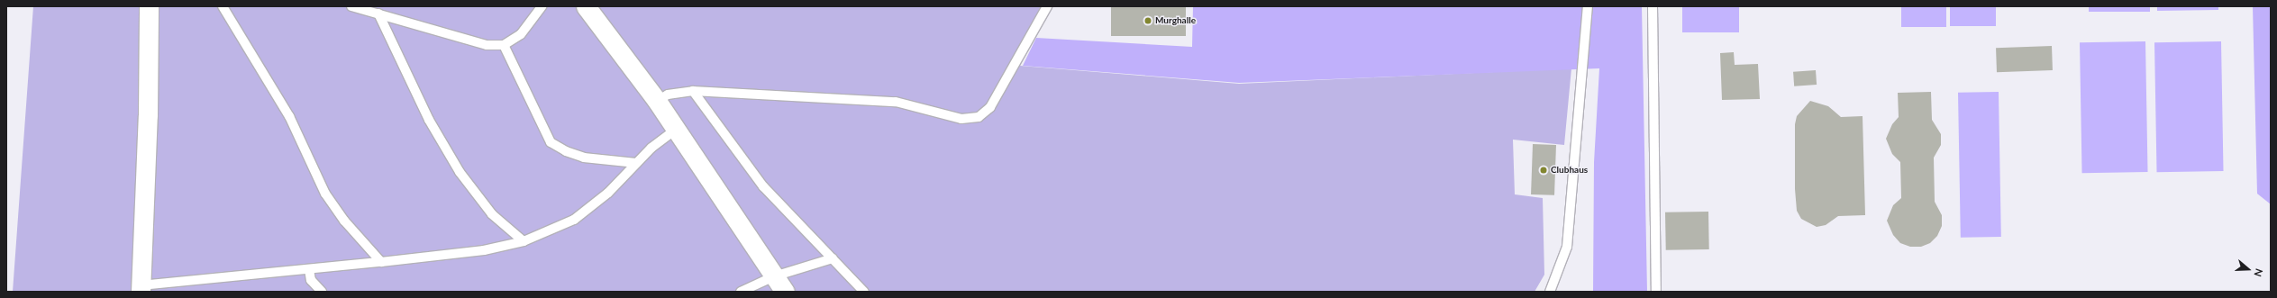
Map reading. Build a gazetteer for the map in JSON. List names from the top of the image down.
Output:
{
  "places": ["Murghalle", "Clubhaus"],
  "north": "right"
}
